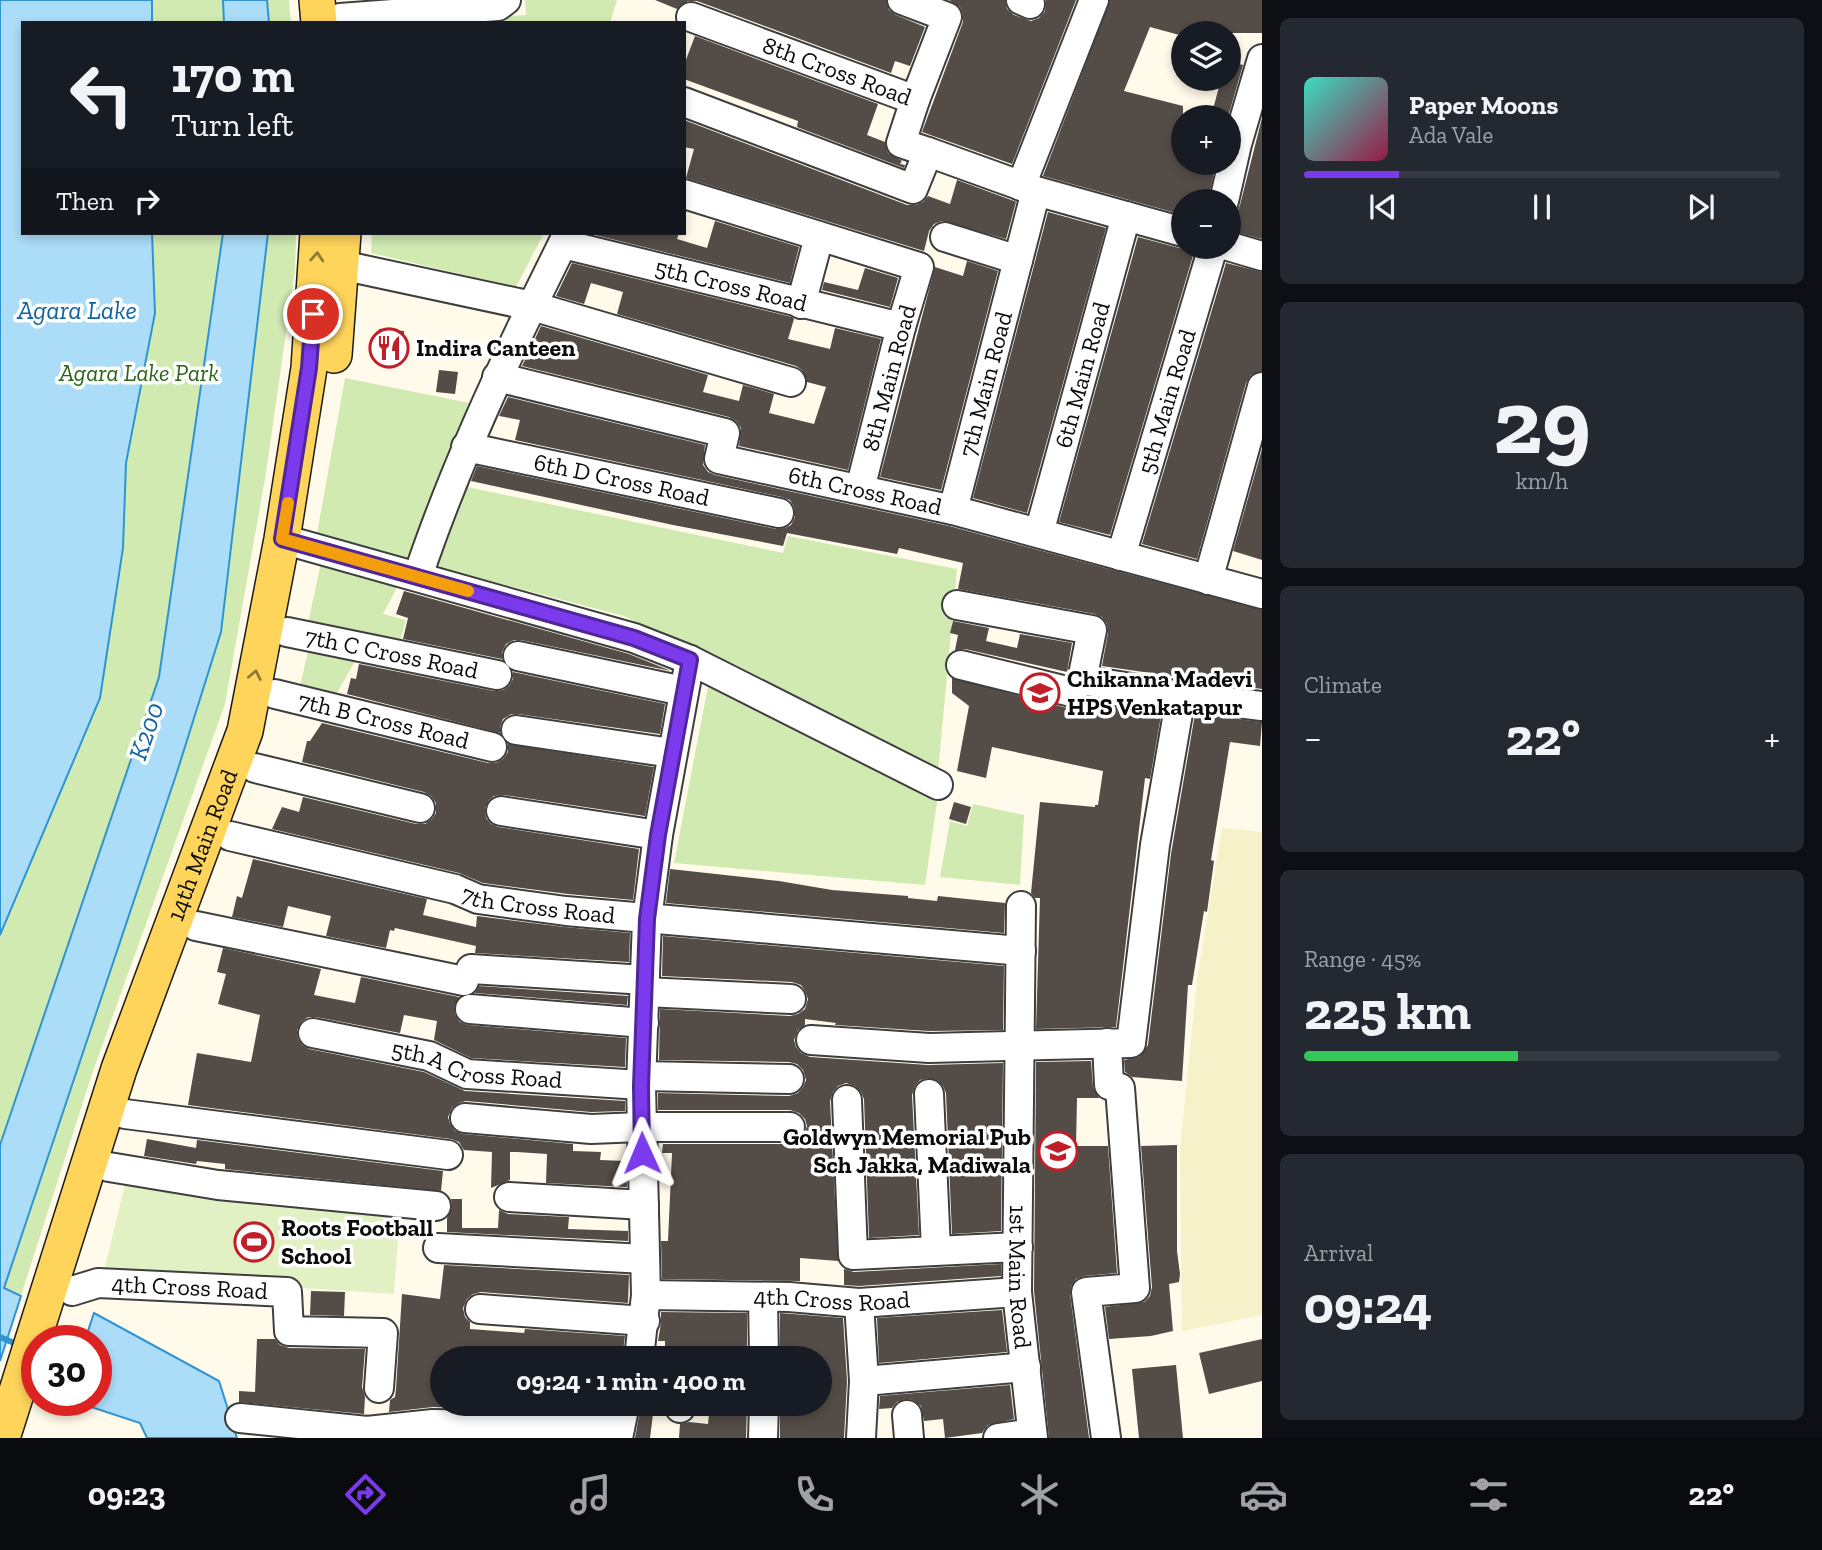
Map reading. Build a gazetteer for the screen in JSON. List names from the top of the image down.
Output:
{
  "streets": {
    "main road": ["14th Main Road"],
    "street": [
      "8th Cross Road",
      "5th Cross Road",
      "6th Main Road",
      "8th Main Road",
      "7th Main Road",
      "5th Main Road",
      "6th D Cross Road",
      "6th Cross Road",
      "7th C Cross Road",
      "7th B Cross Road",
      "7th Cross Road",
      "5th A Cross Road",
      "1st Main Road",
      "4th Cross Road"
    ]
  },
  "crossings": [
    ["8th Cross Road", "6th Main Road"],
    ["8th Cross Road", "7th Main Road"],
    ["5th Cross Road", "8th Main Road"],
    ["6th Main Road", "6th Cross Road"],
    ["8th Main Road", "6th Cross Road"],
    ["7th Main Road", "6th Cross Road"],
    ["5th Main Road", "6th Cross Road"],
    ["7th C Cross Road", "14th Main Road"],
    ["7th B Cross Road", "14th Main Road"],
    ["14th Main Road", "7th Cross Road"],
    ["14th Main Road", "4th Cross Road"],
    ["7th Cross Road", "1st Main Road"],
    ["1st Main Road", "4th Cross Road"]
  ],
  "water": ["Agara Lake", "K200"],
  "parks": ["Agara Lake Park"],
  "places": {
    "restaurant": ["Indira Canteen"],
    "school or university": ["Chikanna Madevi HPS Venkatapur", "Goldwyn Memorial Pub Sch Jakka, Madiwala"],
    "sports": ["Roots Football School"]
  },
  "page": {
    "map_buttons": ["+", "−"],
    "turn": ["170 m", "Turn left"],
    "song": ["Paper Moons", "Ada Vale"],
    "then": "Then",
    "tile": [
      ["29", "km/h"],
      "Climate",
      ["Range · 45%", "225 km"],
      ["Arrival", "09:24"]
    ],
    "heat": ["−", "22°", "+"],
    "limit": "30",
    "trip": "09:24 · 1 min · 400 m",
    "tabs": ["09:23", "22°"]
  }
}
